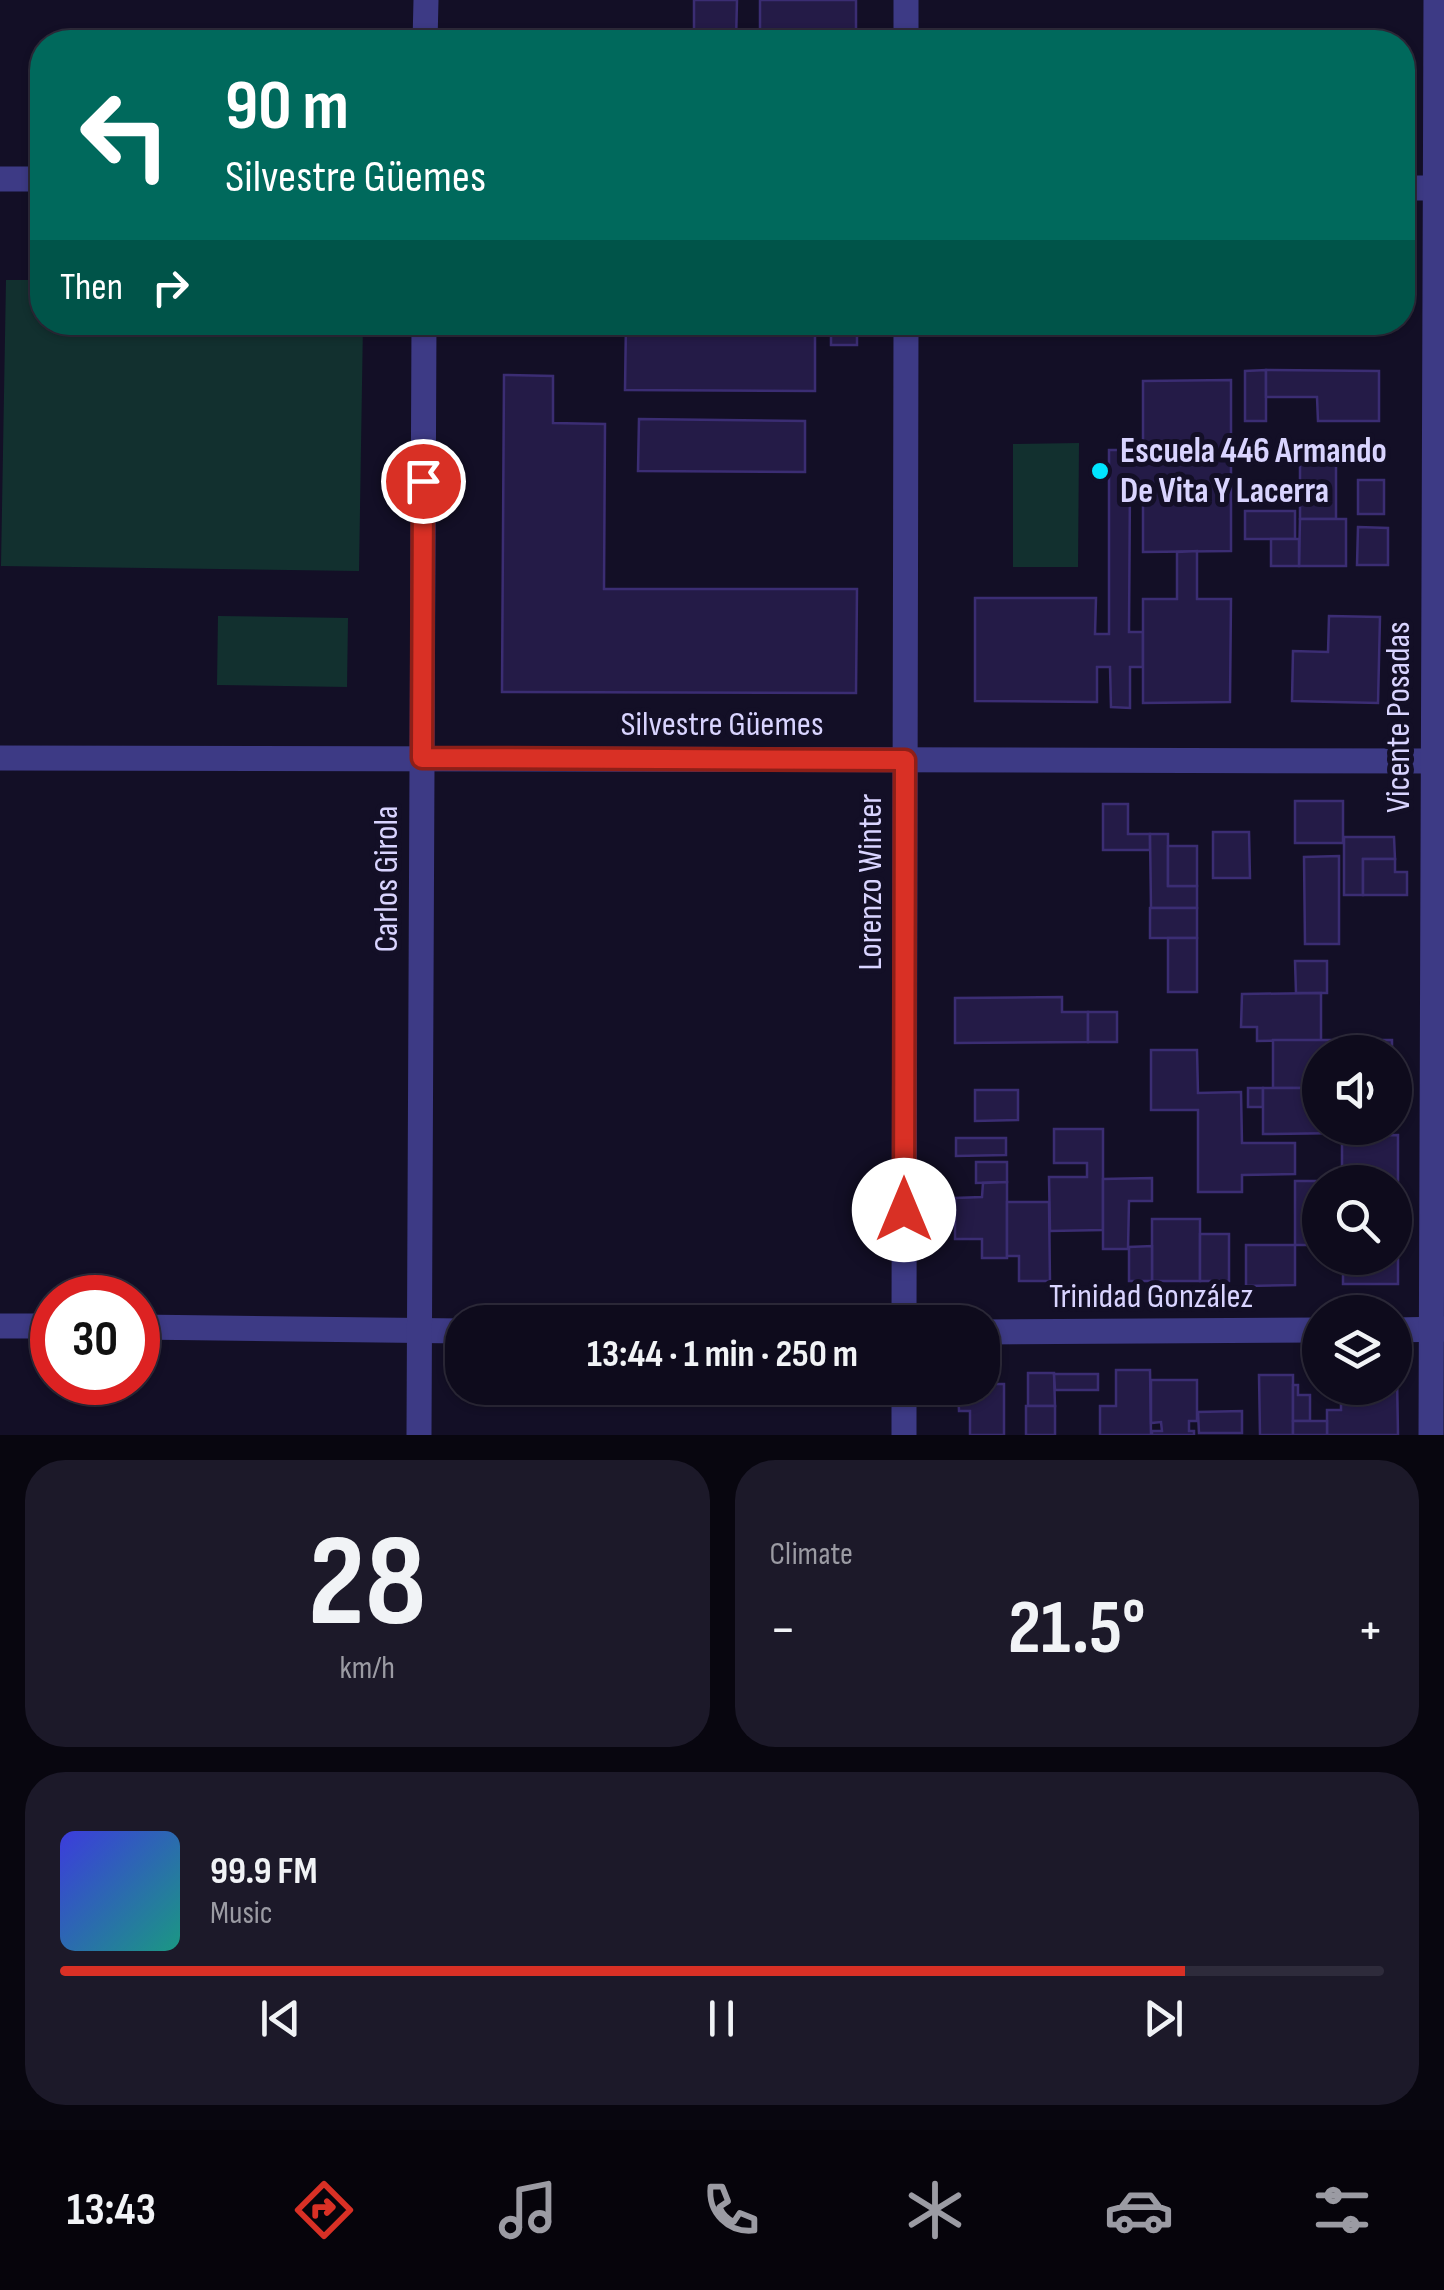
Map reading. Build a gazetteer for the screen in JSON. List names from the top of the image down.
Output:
{
  "streets": {
    "street": [
      "Vicente Posadas",
      "Silvestre Güemes",
      "Carlos Girola",
      "Lorenzo Winter",
      "Trinidad González"
    ]
  },
  "crossings": [
    ["Vicente Posadas", "Silvestre Güemes"],
    ["Silvestre Güemes", "Carlos Girola"],
    ["Silvestre Güemes", "Lorenzo Winter"]
  ],
  "places": ["Escuela 446 Armando De Vita Y Lacerra"],
  "page": {
    "turn": ["90 m", "Silvestre Güemes"],
    "then": "Then",
    "limit": "30",
    "trip": "13:44 · 1 min · 250 m",
    "tile": [
      ["28", "km/h"],
      "Climate"
    ],
    "heat": ["−", "21.5°", "+"],
    "song": ["99.9 FM", "Music"],
    "tabs": "13:43"
  }
}
